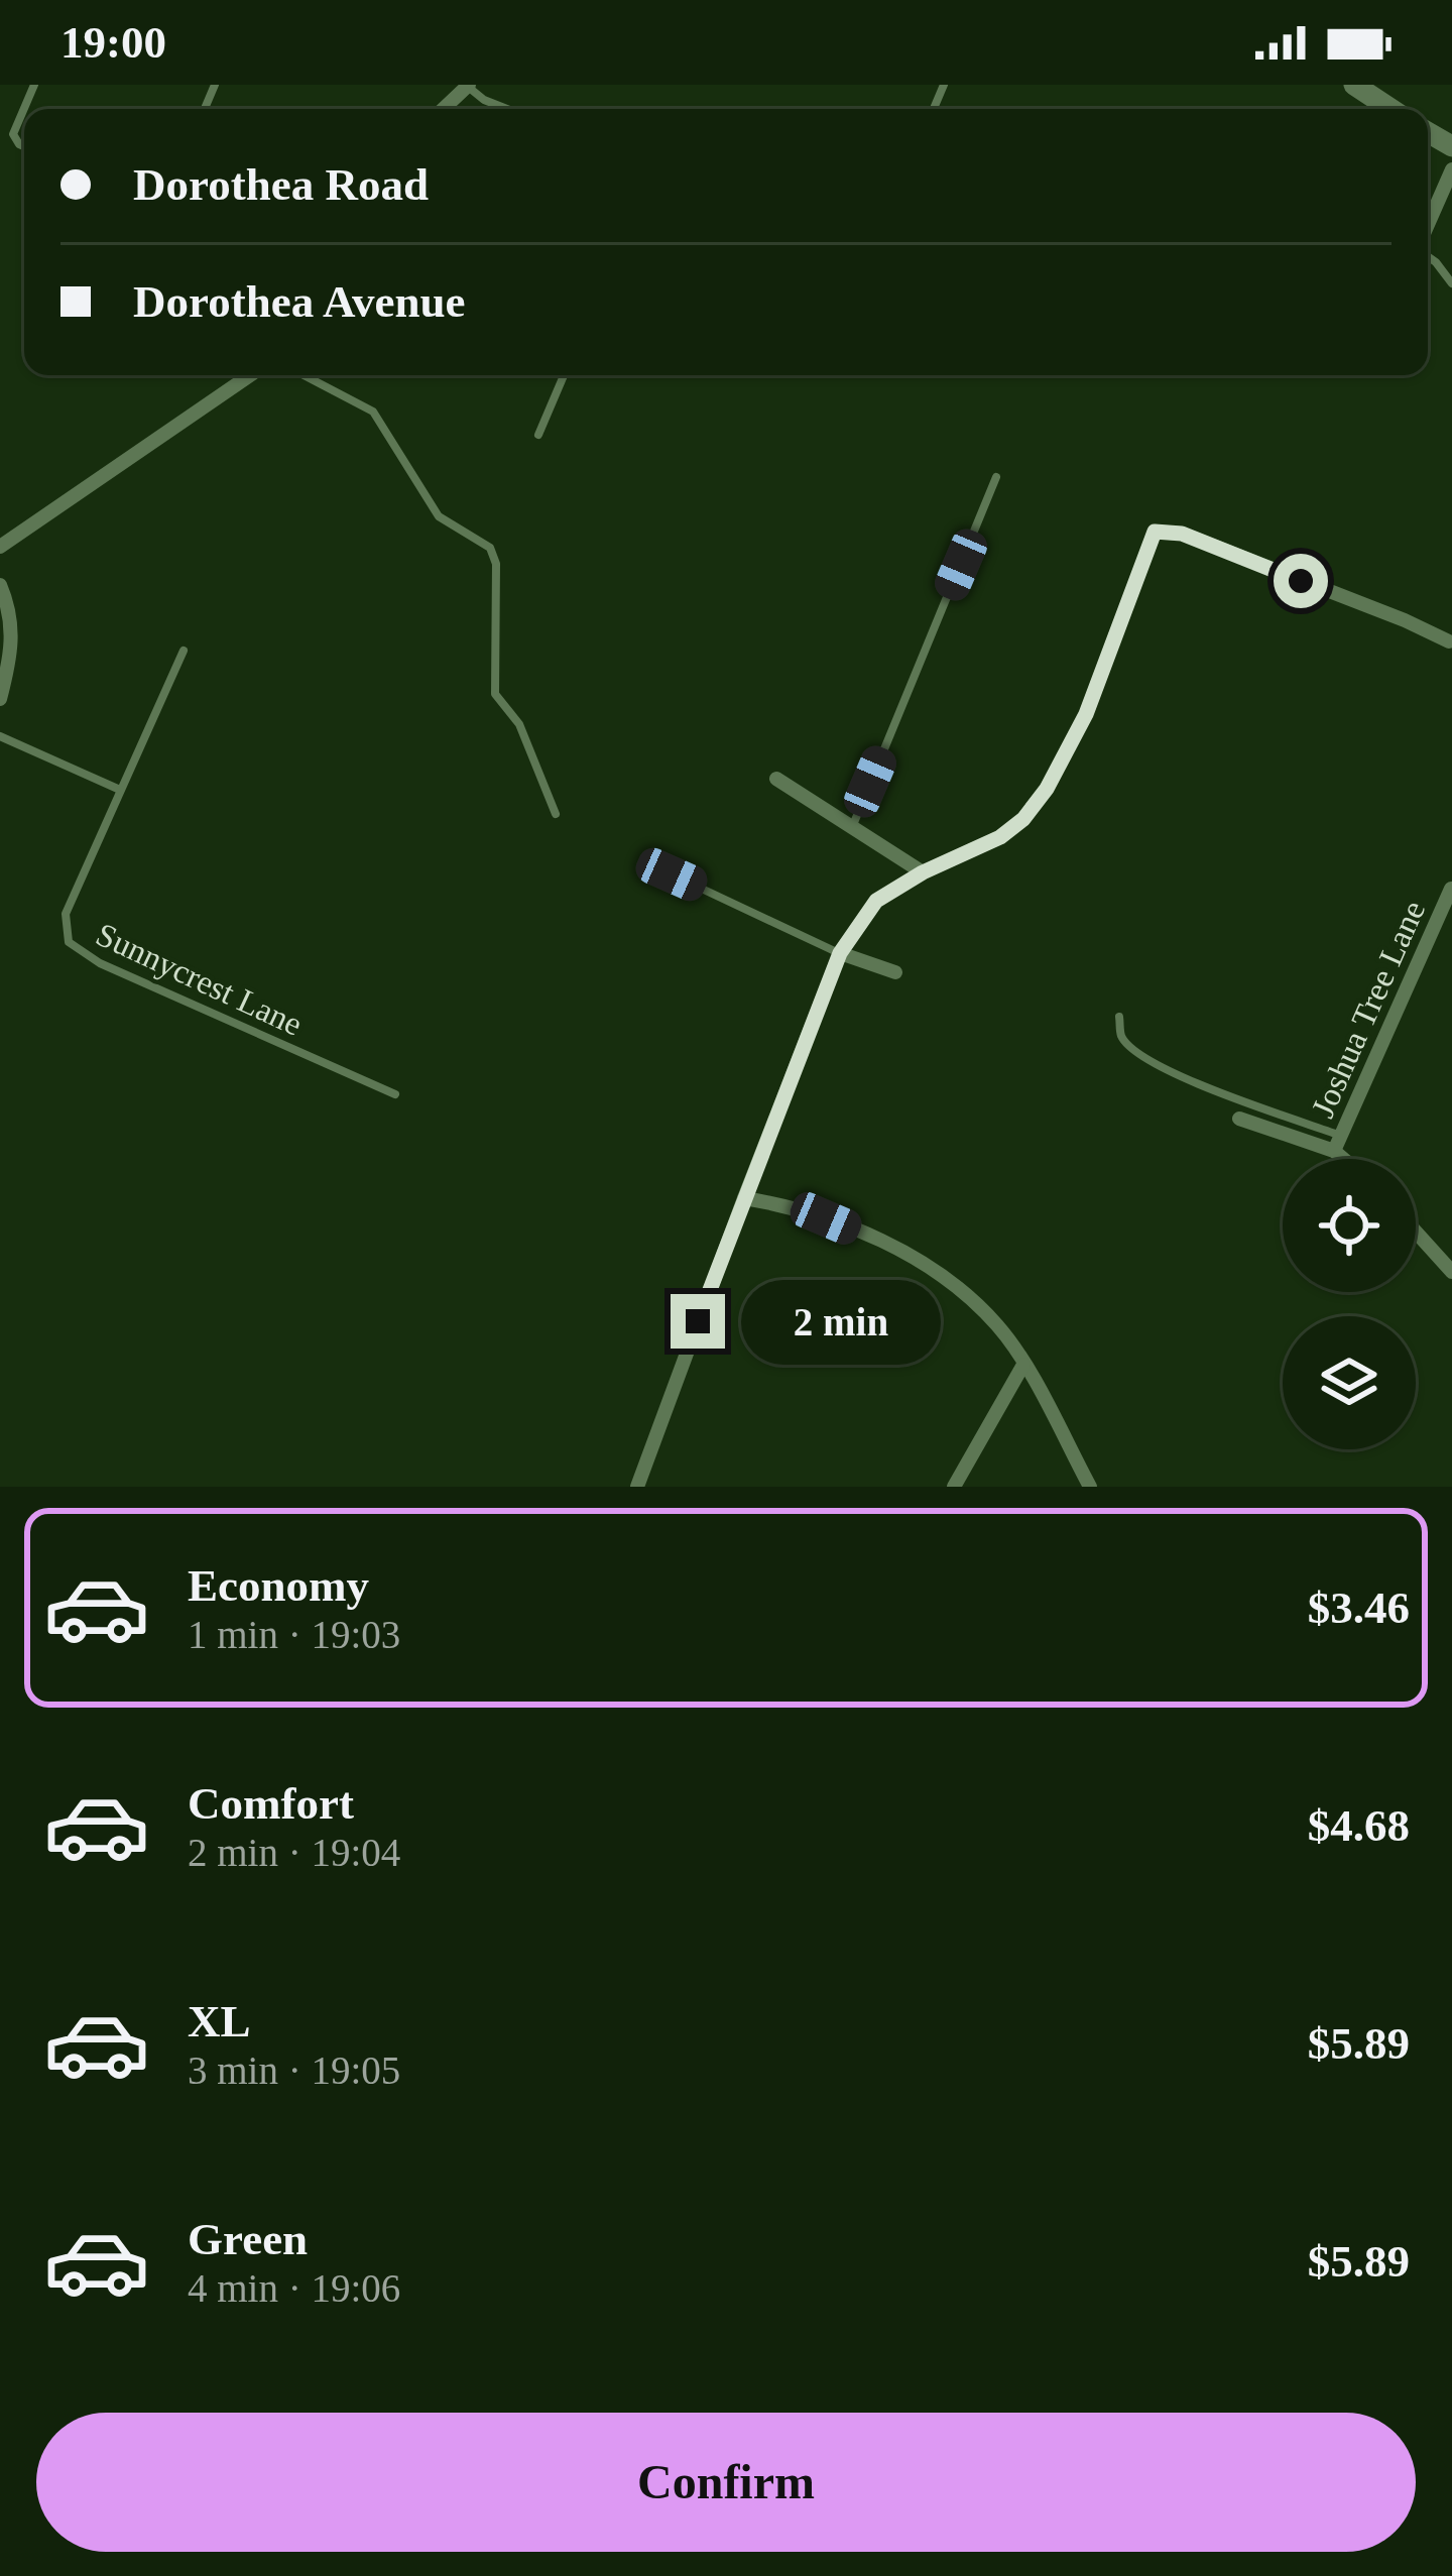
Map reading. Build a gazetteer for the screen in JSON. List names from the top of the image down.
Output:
{
  "streets": {
    "street": ["Joshua Tree Lane"],
    "lane": ["Sunnycrest Lane"]
  },
  "page": {
    "status": "19:00",
    "banner": ["Dorothea Road", "Dorothea Avenue"],
    "bubble": "2 min",
    "list": [
      {
        "name": "Economy",
        "note": "1 min · 19:03",
        "value": "$3.46"
      },
      {
        "name": "Comfort",
        "note": "2 min · 19:04",
        "value": "$4.68"
      },
      {
        "name": "XL",
        "note": "3 min · 19:05",
        "value": "$5.89"
      },
      {
        "name": "Green",
        "note": "4 min · 19:06",
        "value": "$5.89"
      }
    ],
    "buttons": "Confirm"
  }
}
